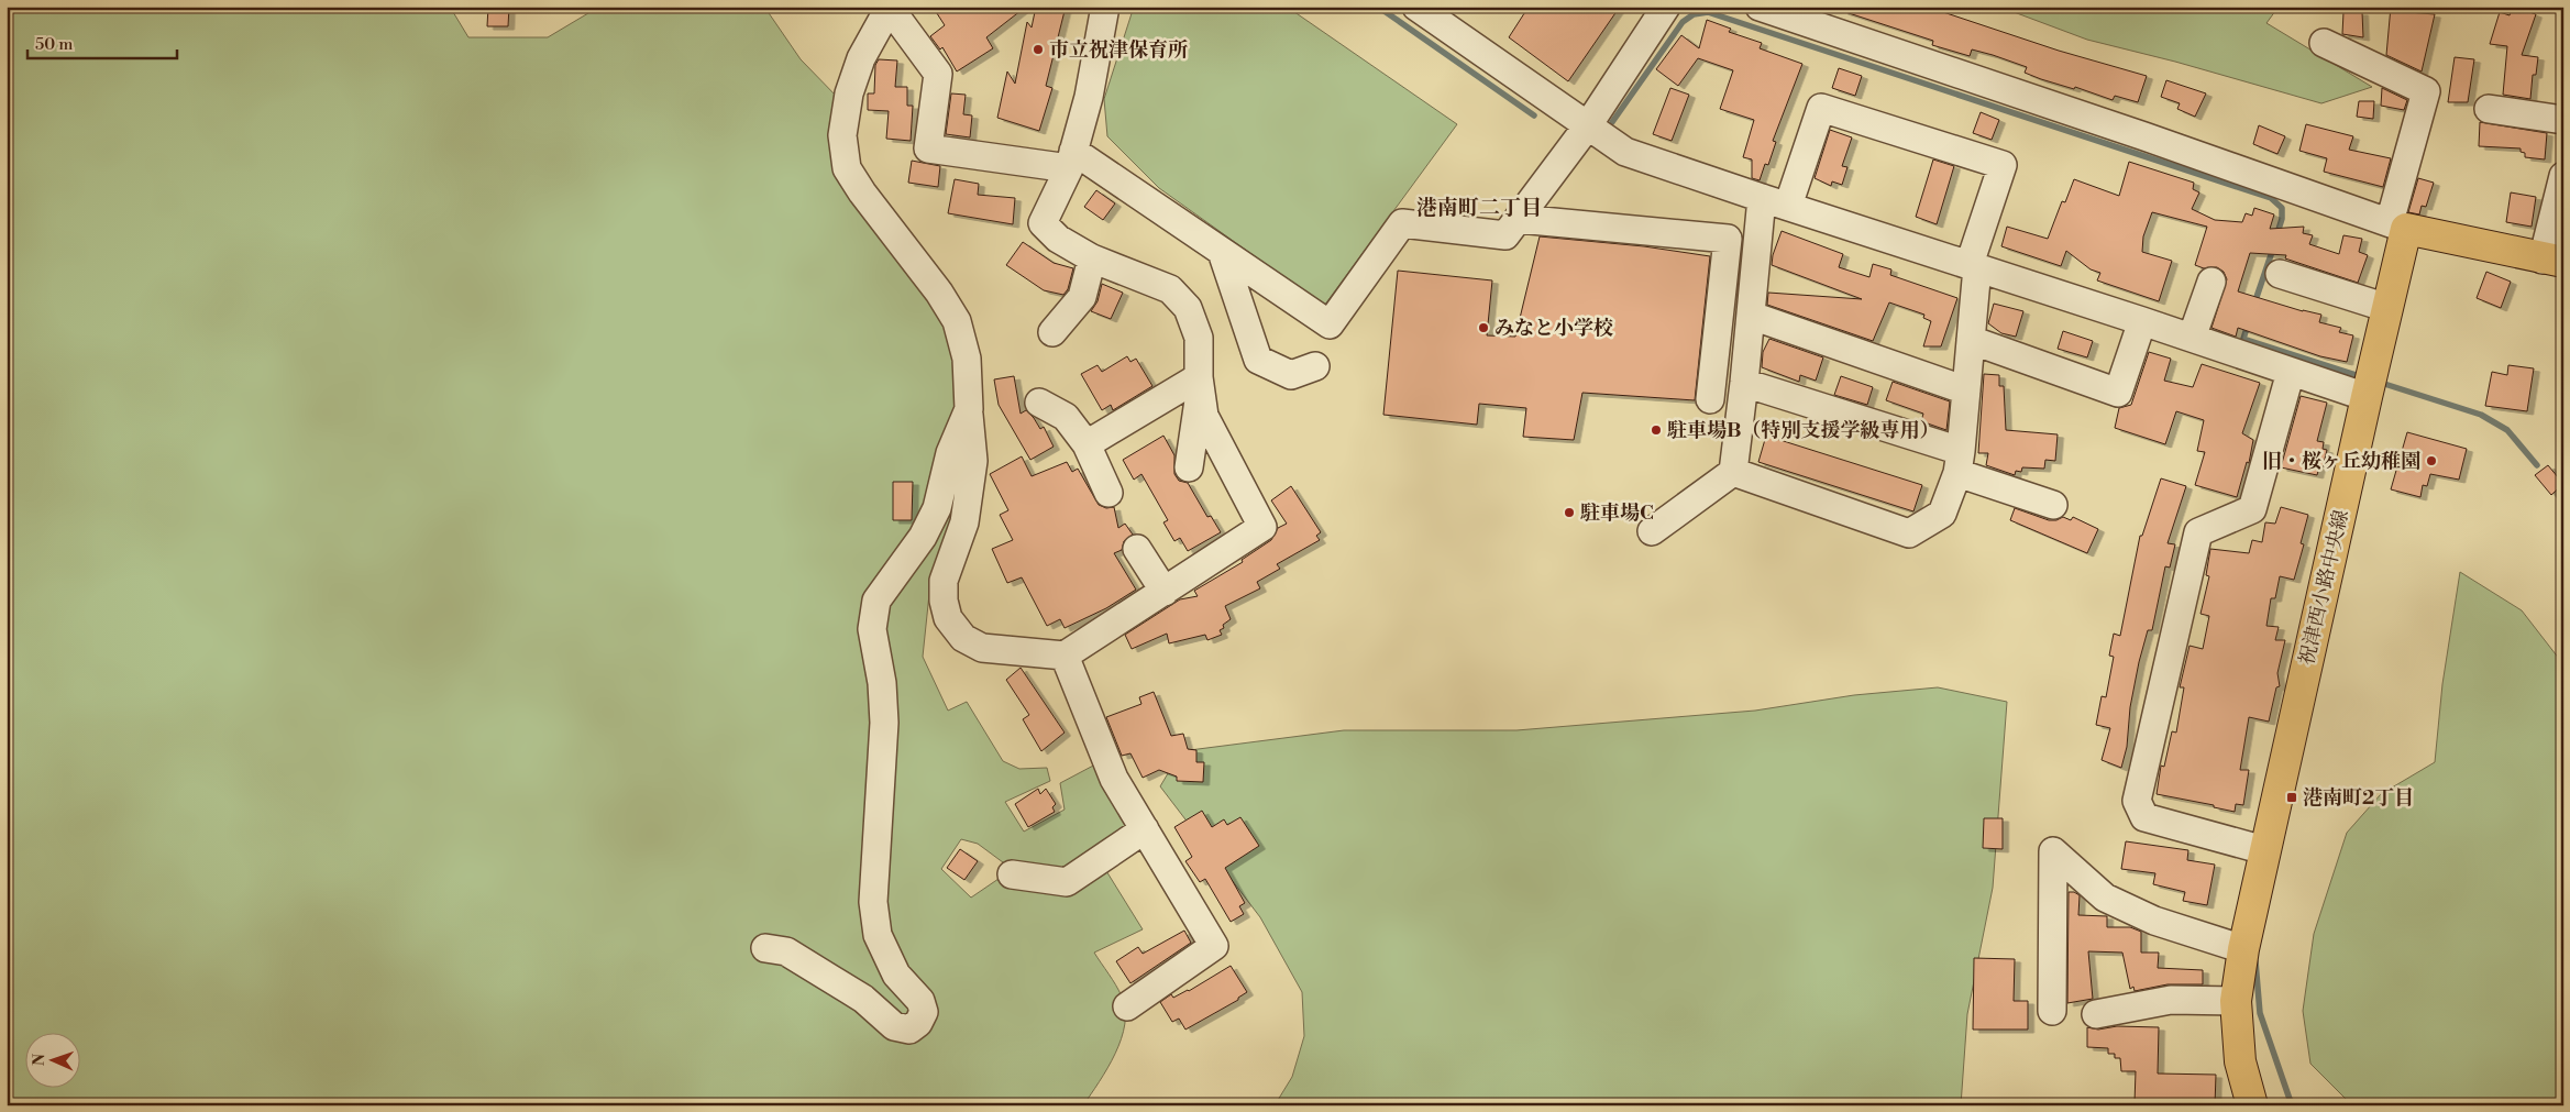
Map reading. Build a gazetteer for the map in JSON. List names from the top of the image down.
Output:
{
  "streets": {
    "main road": ["祝津西小路中央線"]
  },
  "districts": ["港南町二丁目"],
  "places": {
    "other": [
      "市立祝津保育所",
      "みなと小学校",
      "駐車場B（特別支援学級専用）",
      "旧・桜ヶ丘幼稚園",
      "駐車場C"
    ],
    "transit": ["港南町2丁目"]
  },
  "scale_bar": "50 m",
  "north": "left"
}
